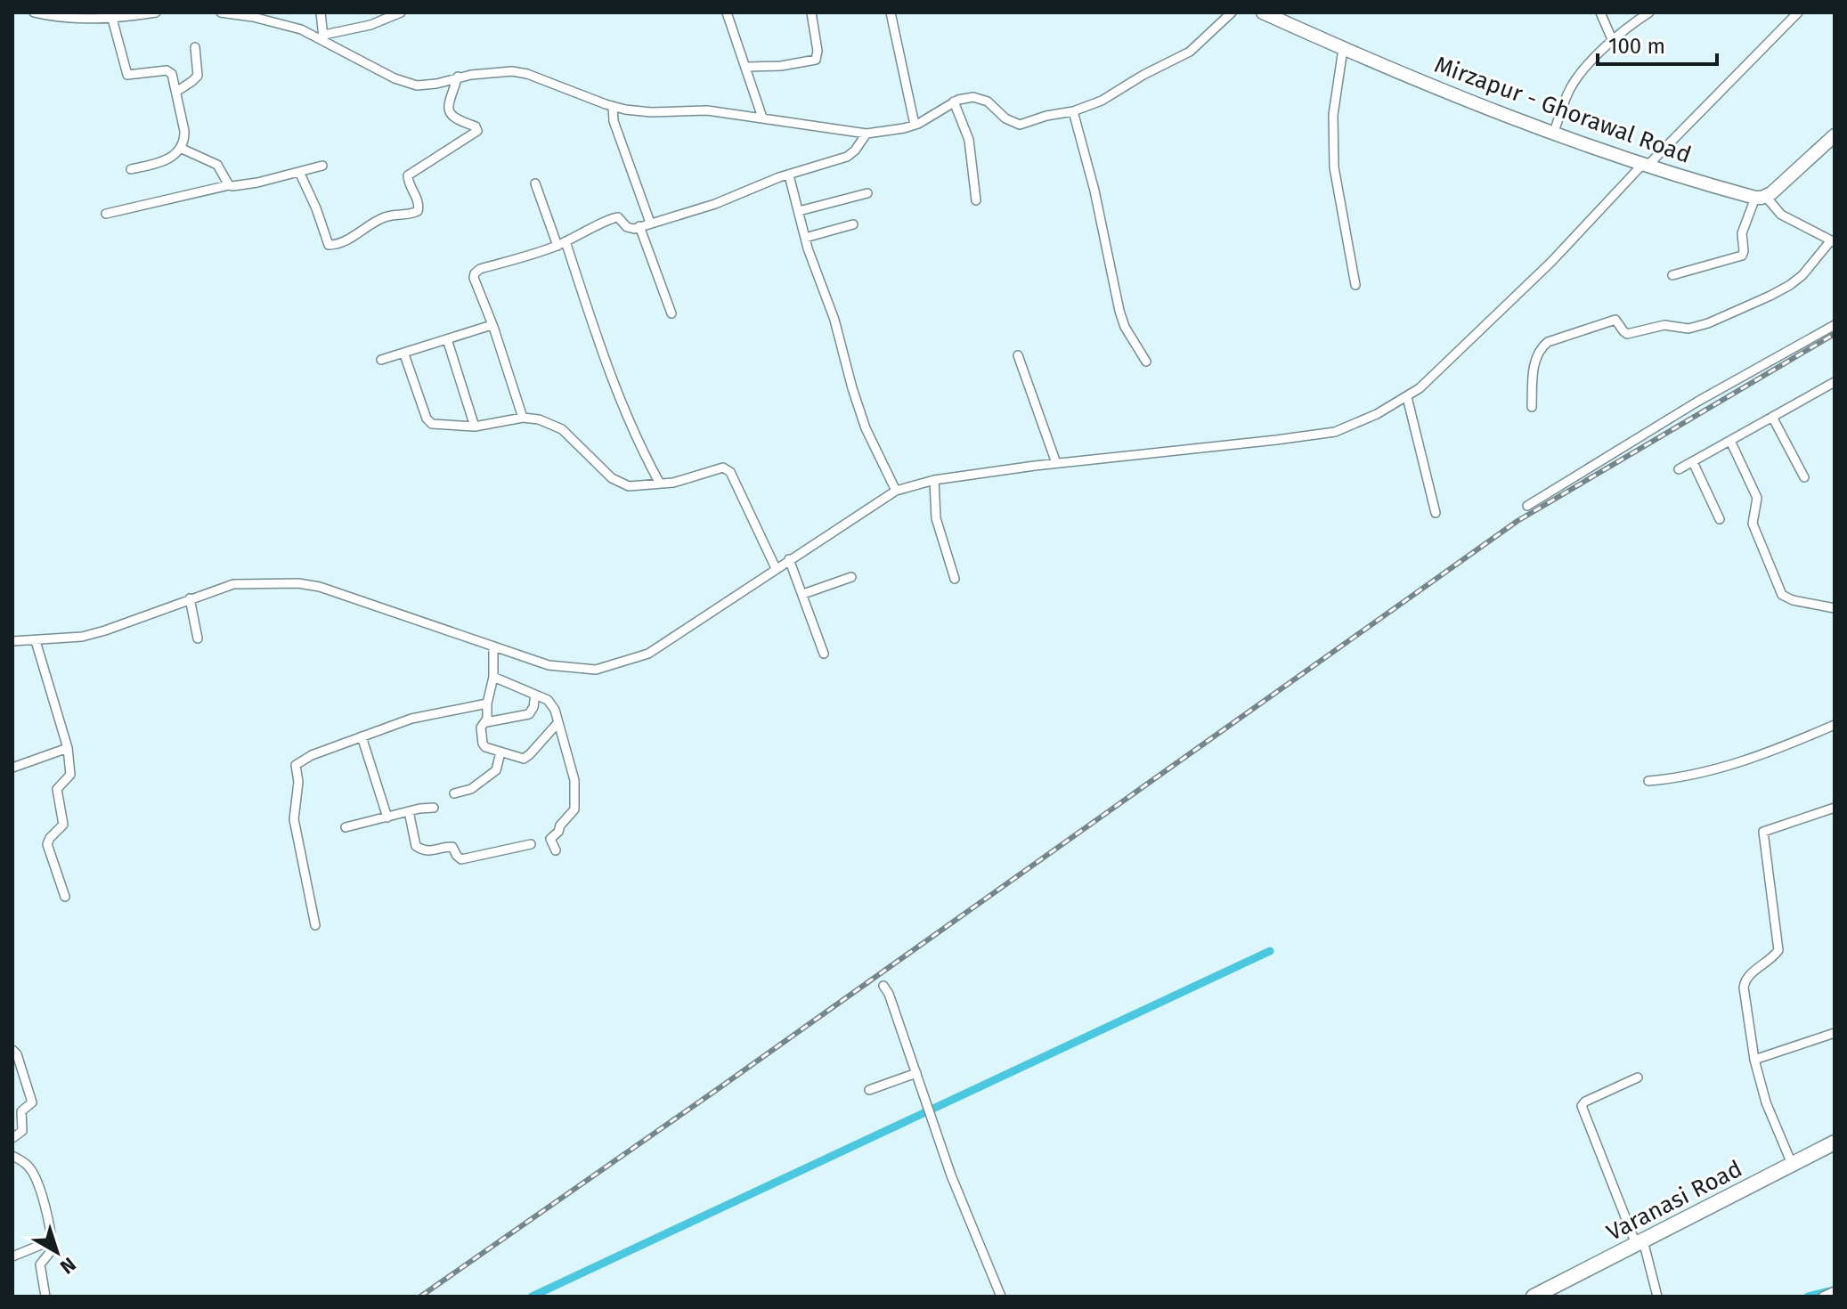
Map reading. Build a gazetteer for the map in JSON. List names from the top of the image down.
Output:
{
  "streets": {
    "highway": ["Varanasi Road"],
    "main road": ["Mirzapur - Ghorawal Road"]
  },
  "scale_bar": "100 m",
  "north": "bottom right"
}
